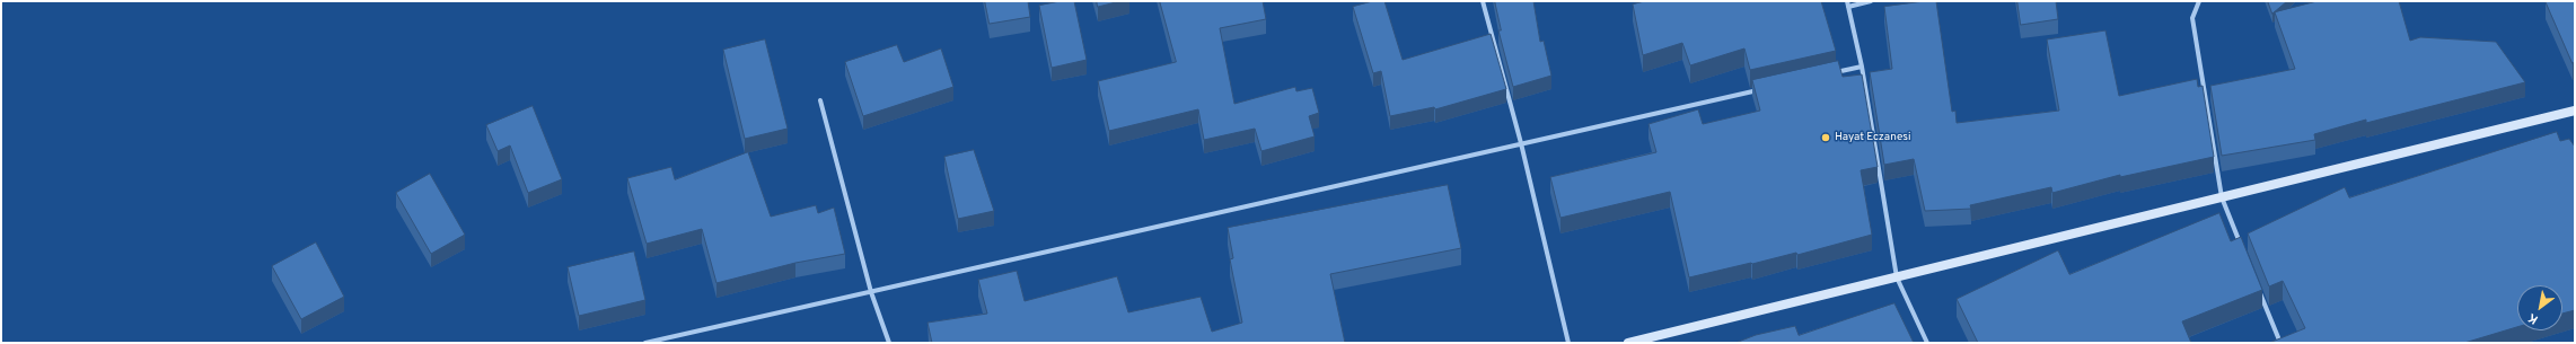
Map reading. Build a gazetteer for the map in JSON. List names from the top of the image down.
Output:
{
  "places": ["Hayat Eczanesi"],
  "north": "bottom left"
}
